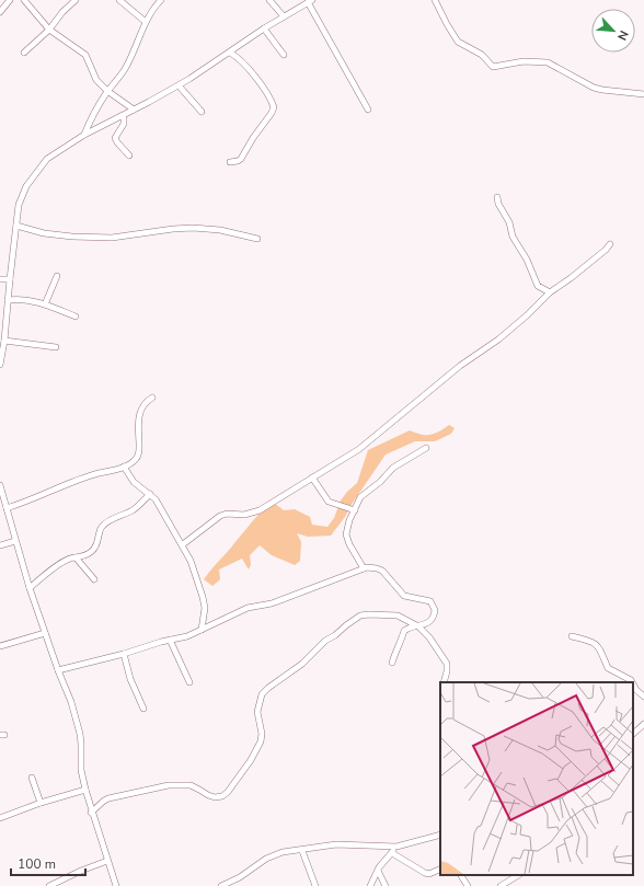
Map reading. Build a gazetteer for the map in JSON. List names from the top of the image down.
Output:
{
  "scale_bar": "100 m",
  "north": "bottom right"
}
